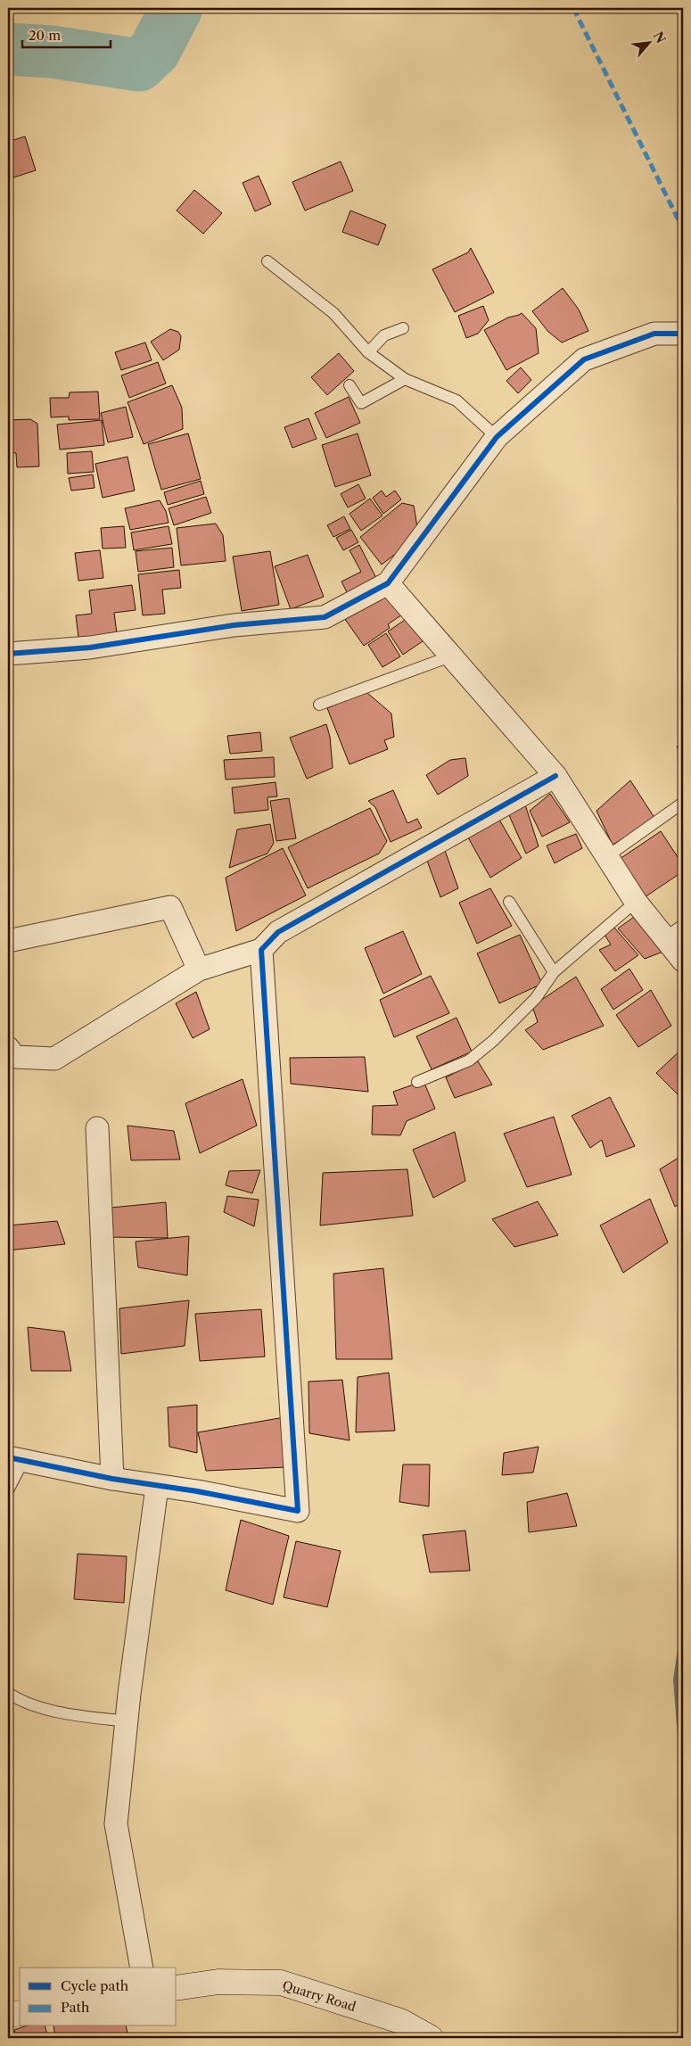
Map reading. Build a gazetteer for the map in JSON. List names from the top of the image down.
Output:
{
  "streets": {
    "street": ["Quarry Road"]
  },
  "legend": ["Cycle path", "Path"],
  "scale_bar": "20 m",
  "north": "top right"
}
